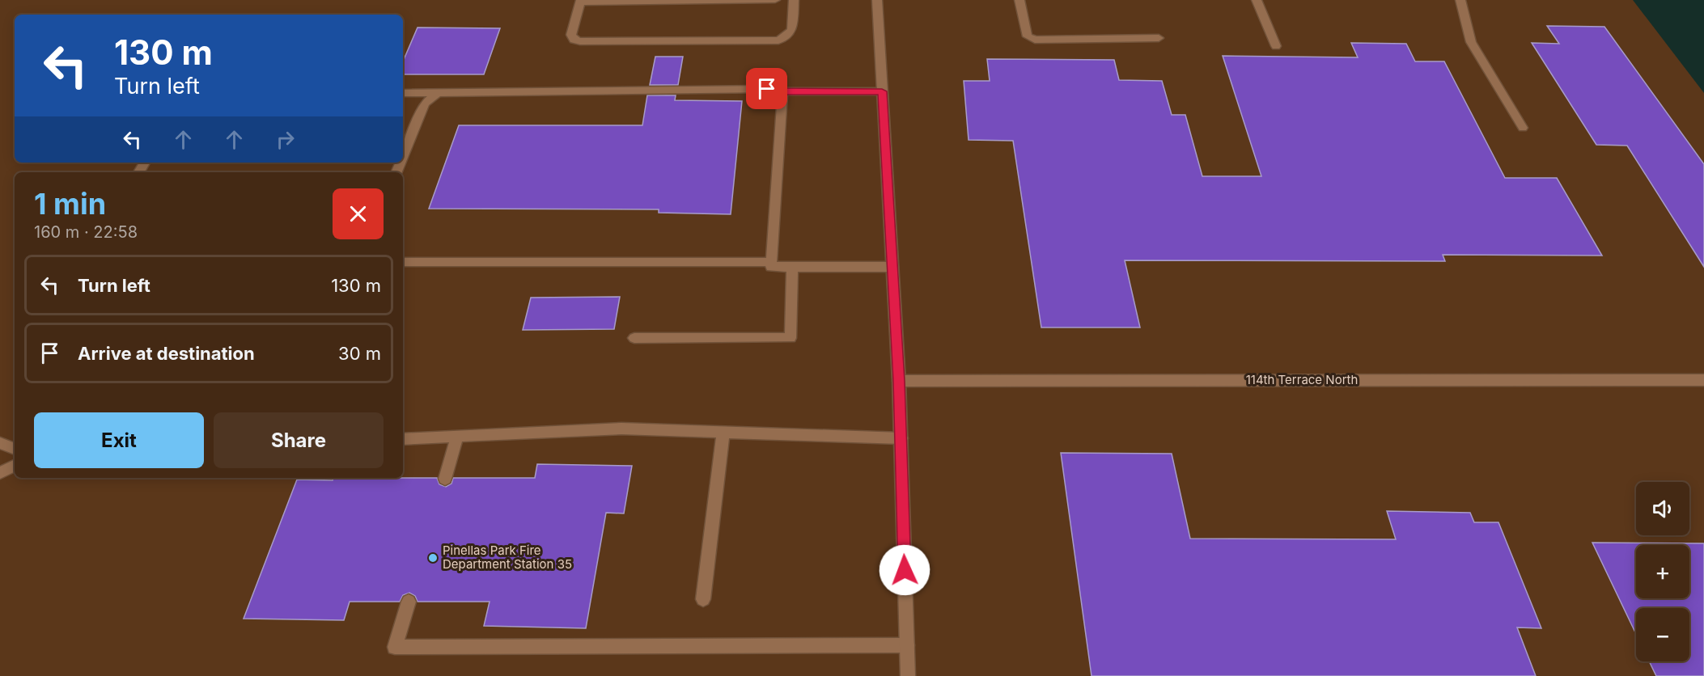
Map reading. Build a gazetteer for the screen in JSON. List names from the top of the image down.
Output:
{
  "streets": {
    "street": ["114th Terrace North"]
  },
  "places": ["Pinellas Park Fire Department Station 35"],
  "page": {
    "turn": ["130 m", "Turn left"],
    "heading": ["1 min", "160 m · 22:58"],
    "list": [
      {
        "name": "Turn left",
        "value": "130 m"
      },
      {
        "name": "Arrive at destination",
        "value": "30 m"
      }
    ],
    "buttons": ["Exit", "Share"],
    "map_buttons": ["+", "−"]
  }
}
